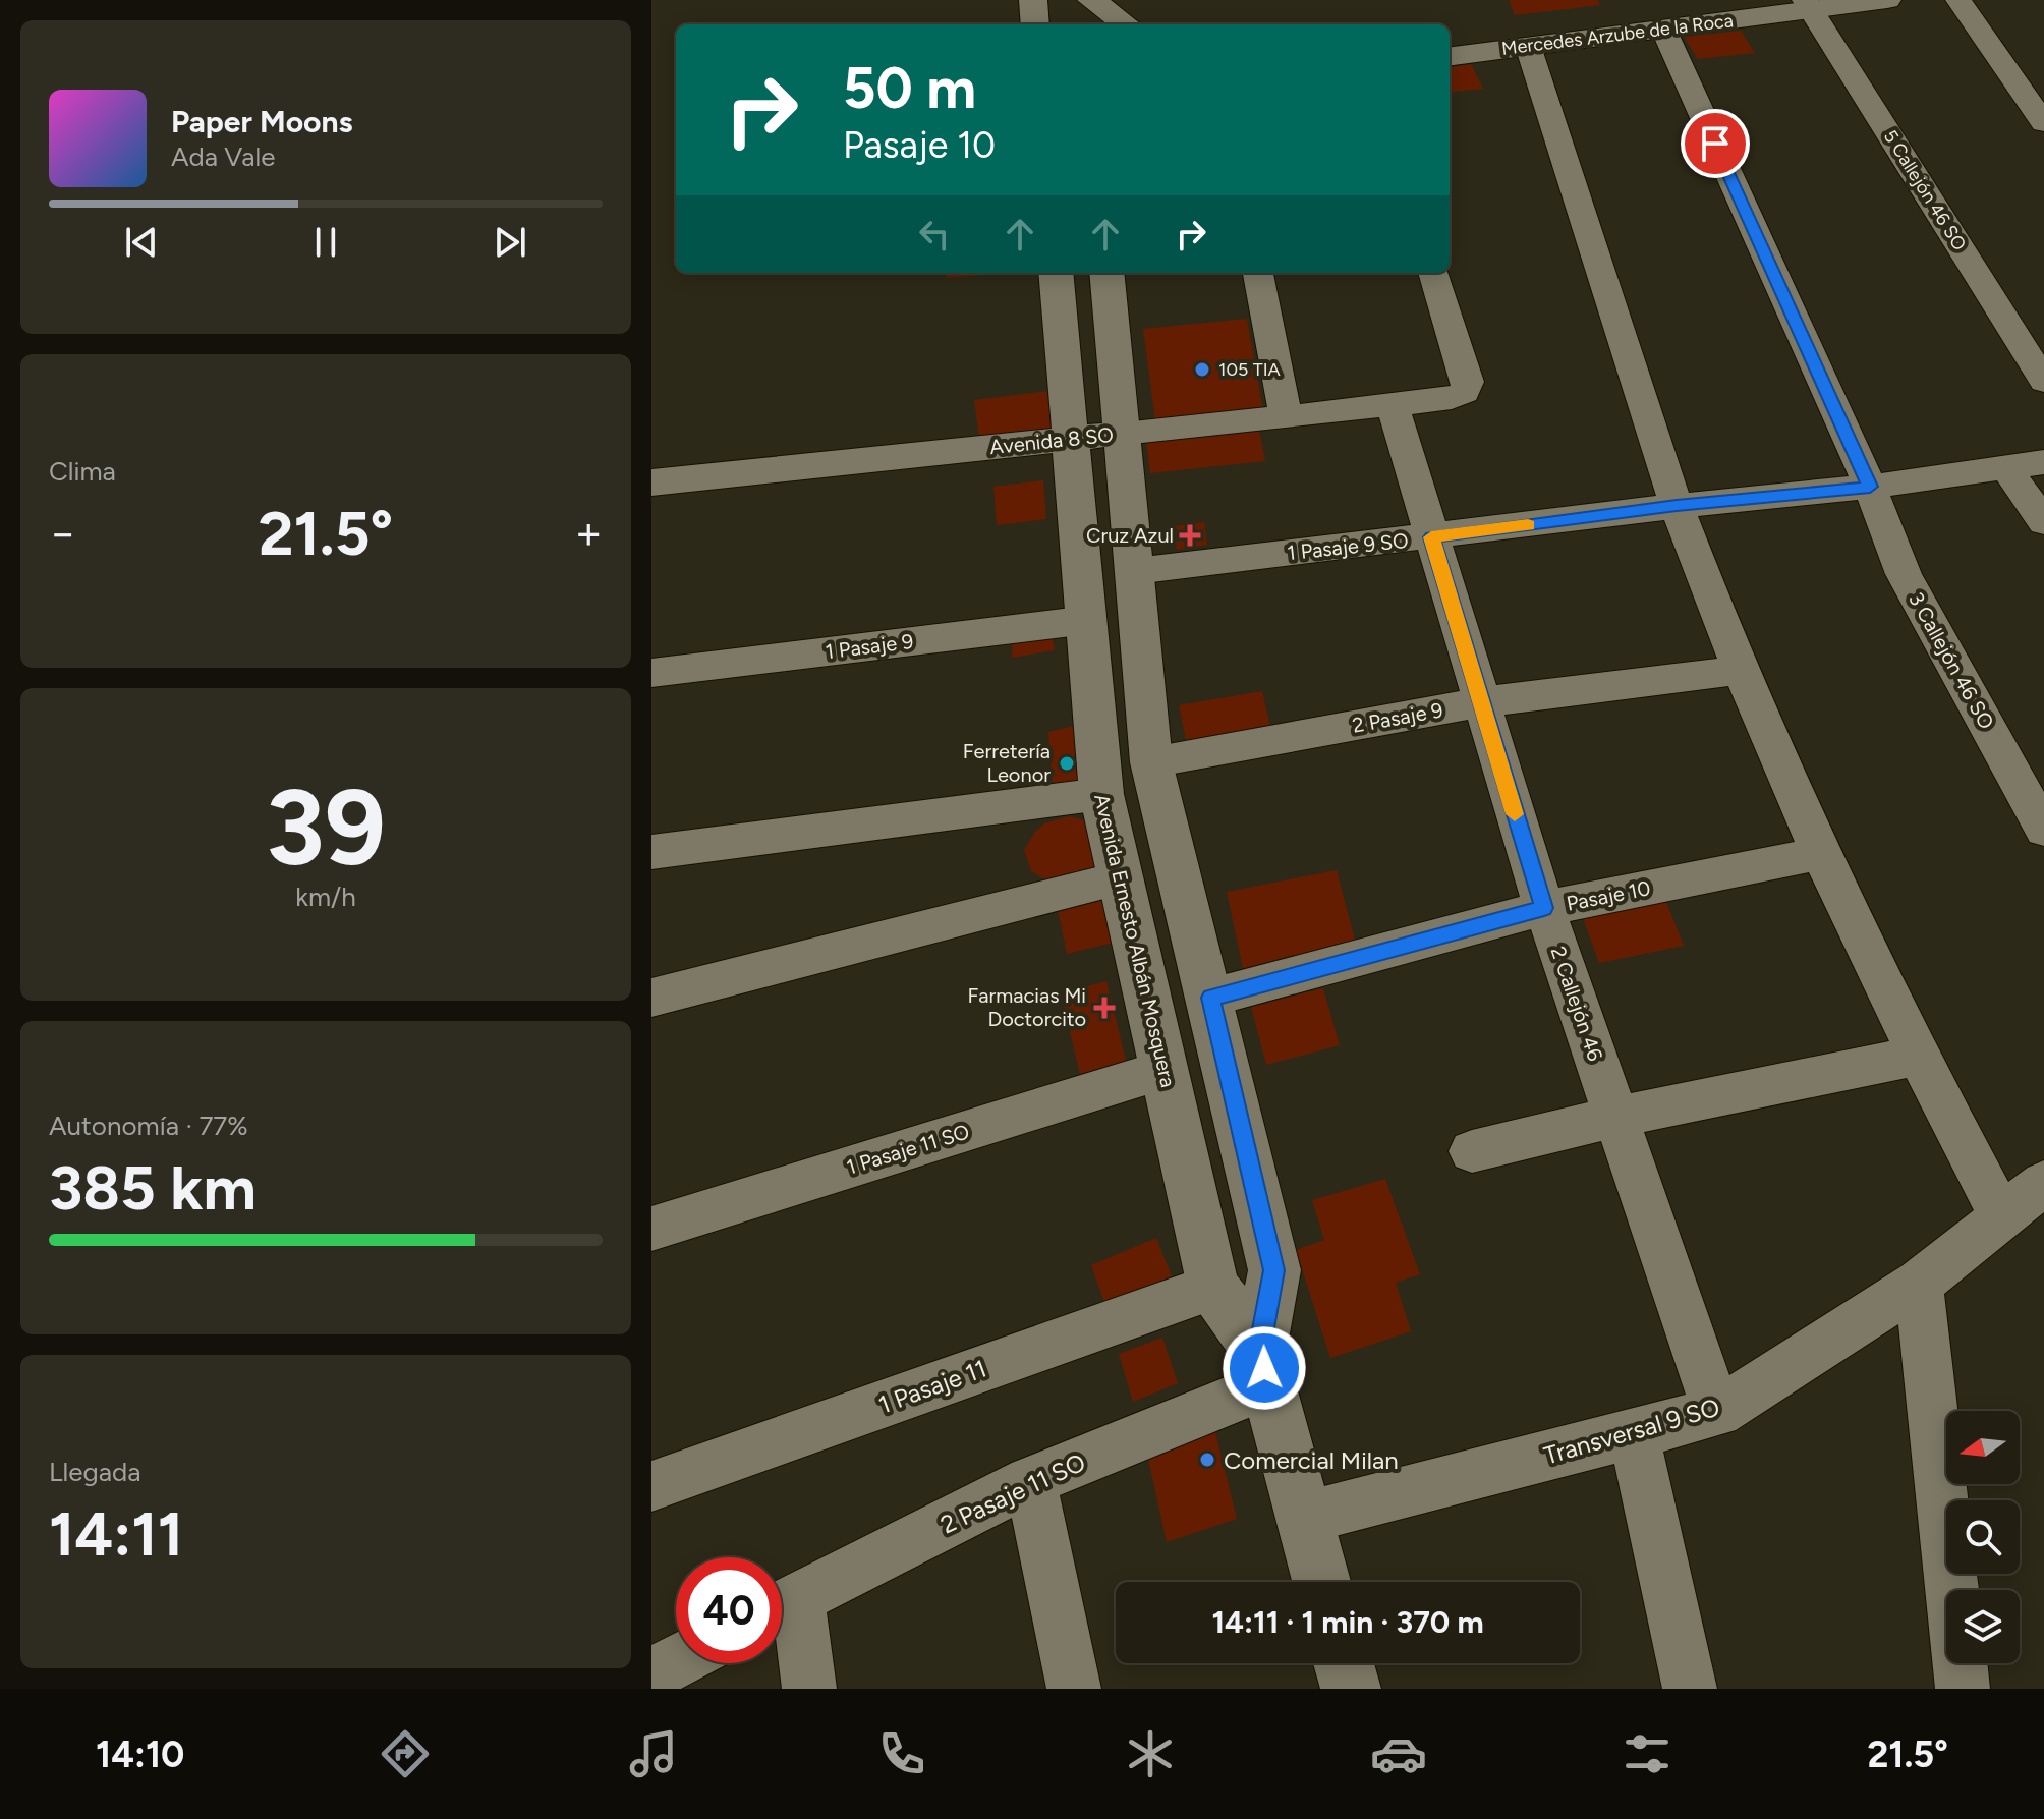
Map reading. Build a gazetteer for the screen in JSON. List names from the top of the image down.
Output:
{
  "streets": {
    "street": [
      "Mercedes Arzube de la Roca",
      "5 Callejón 46 SO",
      "Avenida 8 SO",
      "1 Pasaje 9 SO",
      "1 Pasaje 9",
      "3 Callejón 46 SO",
      "2 Pasaje 9",
      "Pasaje 10",
      "Avenida Ernesto Albán Mosquera",
      "2 Callejón 46",
      "1 Pasaje 11 SO",
      "1 Pasaje 11",
      "Transversal 9 SO",
      "2 Pasaje 11 SO"
    ]
  },
  "crossings": [
    ["Mercedes Arzube de la Roca", "5 Callejón 46 SO"],
    ["Mercedes Arzube de la Roca", "3 Callejón 46 SO"],
    ["Avenida 8 SO", "Avenida Ernesto Albán Mosquera"],
    ["Avenida 8 SO", "2 Callejón 46"],
    ["1 Pasaje 9 SO", "3 Callejón 46 SO"],
    ["1 Pasaje 9 SO", "Avenida Ernesto Albán Mosquera"],
    ["1 Pasaje 9 SO", "2 Callejón 46"],
    ["1 Pasaje 9", "Avenida Ernesto Albán Mosquera"],
    ["2 Pasaje 9", "Avenida Ernesto Albán Mosquera"],
    ["2 Pasaje 9", "2 Callejón 46"],
    ["Pasaje 10", "Avenida Ernesto Albán Mosquera"],
    ["Pasaje 10", "2 Callejón 46"],
    ["Avenida Ernesto Albán Mosquera", "1 Pasaje 11 SO"],
    ["Avenida Ernesto Albán Mosquera", "1 Pasaje 11"],
    ["Avenida Ernesto Albán Mosquera", "Transversal 9 SO"],
    ["Avenida Ernesto Albán Mosquera", "2 Pasaje 11 SO"],
    ["2 Callejón 46", "Transversal 9 SO"]
  ],
  "places": {
    "other": ["105 TIA", "Ferretería Leonor", "Comercial Milan"],
    "health": ["Cruz Azul", "Farmacias Mi Doctorcito"]
  },
  "north": "left",
  "page": {
    "turn": ["50 m", "Pasaje 10"],
    "song": ["Paper Moons", "Ada Vale"],
    "tile": [
      "Clima",
      ["39", "km/h"],
      ["Autonomía · 77%", "385 km"],
      ["Llegada", "14:11"]
    ],
    "heat": ["−", "21.5°", "+"],
    "limit": "40",
    "trip": "14:11 · 1 min · 370 m",
    "tabs": ["14:10", "21.5°"]
  }
}
